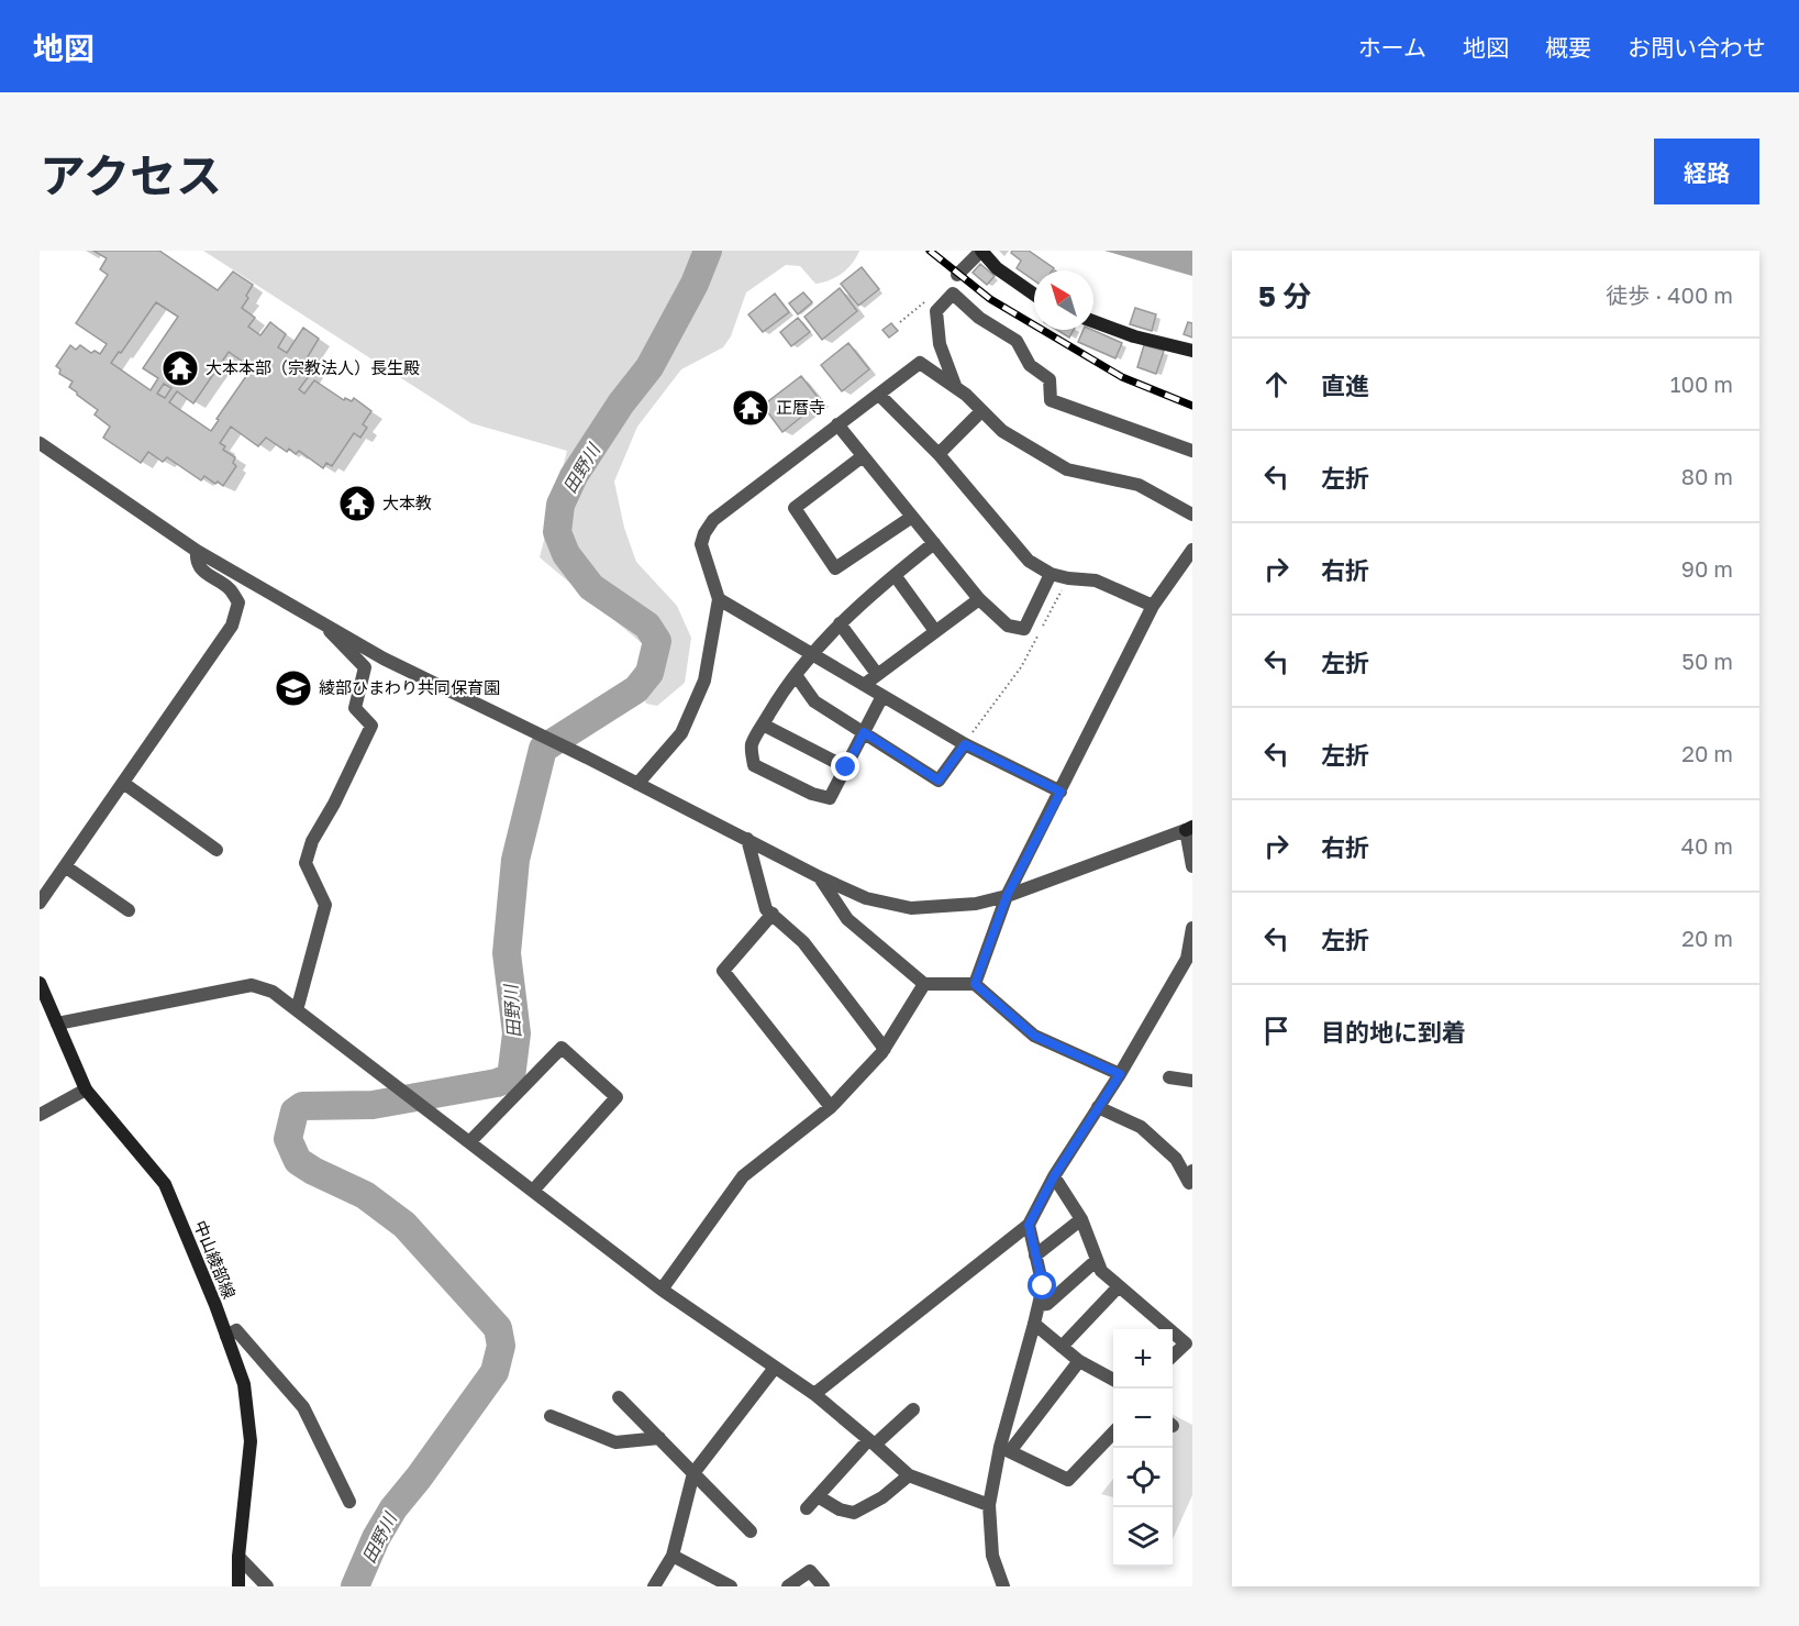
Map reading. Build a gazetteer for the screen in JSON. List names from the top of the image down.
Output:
{
  "streets": {
    "main road": ["中山綾部線"]
  },
  "water": ["田野川"],
  "places": {
    "temple": ["大本本部（宗教法人）長生殿", "正暦寺", "大本教"],
    "school or university": ["綾部ひまわり共同保育園"]
  },
  "north": "top left",
  "page": {
    "header": "地図",
    "nav": [
      "ホーム",
      "地図",
      "概要",
      "お問い合わせ"
    ],
    "title": "アクセス",
    "buttons": "経路",
    "heading": ["5 分", "徒歩 · 400 m"],
    "list": [
      ["直進", "100 m"],
      ["左折", "80 m"],
      ["右折", "90 m"],
      ["左折", "50 m"],
      ["左折", "20 m"],
      ["右折", "40 m"],
      ["左折", "20 m"],
      "目的地に到着"
    ],
    "map_buttons": ["+", "−"]
  }
}
